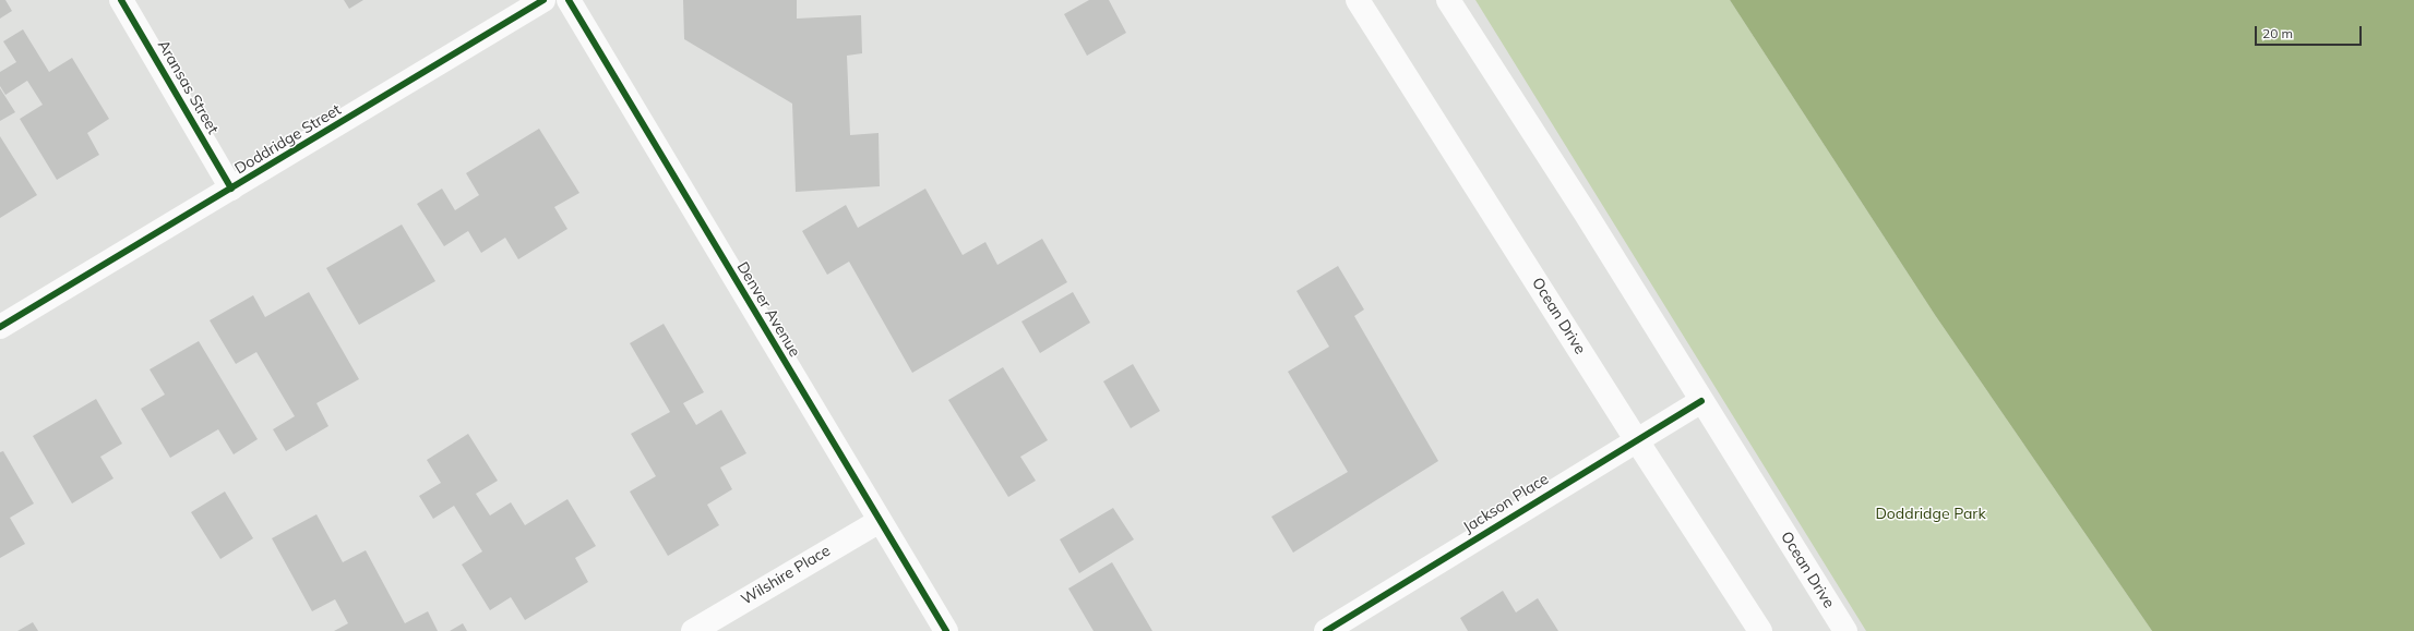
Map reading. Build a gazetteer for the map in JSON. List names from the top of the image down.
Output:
{
  "streets": {
    "main road": [
      "Aransas Street",
      "Doddridge Street",
      "Denver Avenue",
      "Ocean Drive",
      "Jackson Place",
      "Wilshire Place"
    ]
  },
  "crossings": [
    ["Aransas Street", "Doddridge Street"],
    ["Denver Avenue", "Wilshire Place"],
    ["Ocean Drive", "Jackson Place"]
  ],
  "parks": ["Doddridge Park"],
  "scale_bar": "20 m"
}
